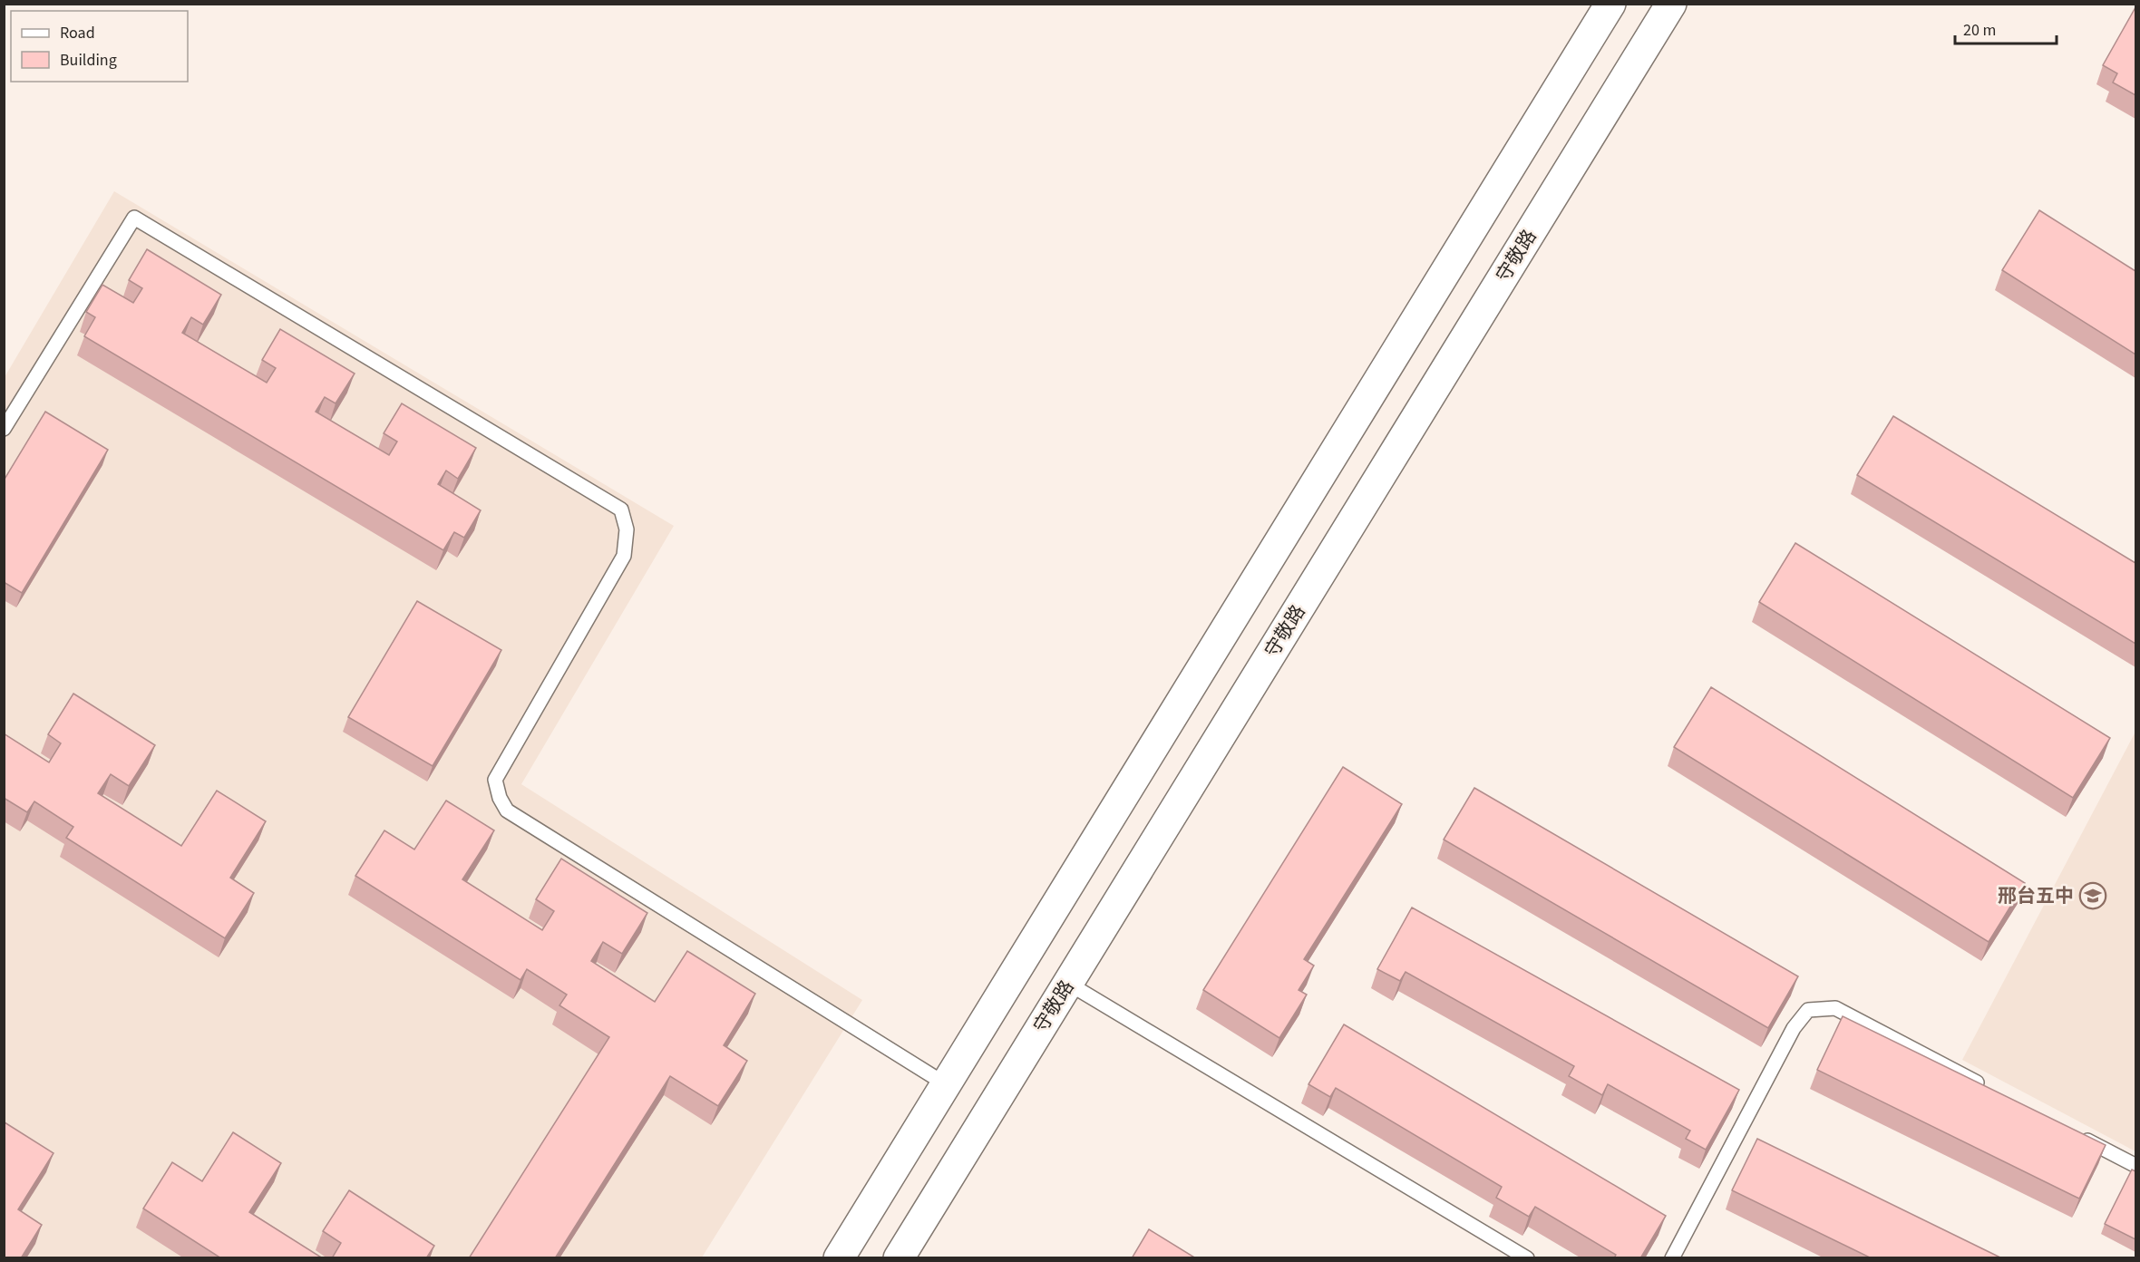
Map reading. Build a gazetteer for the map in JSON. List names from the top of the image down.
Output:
{
  "streets": {
    "main road": ["守敬路"]
  },
  "places": {
    "school or university": ["邢台五中"]
  },
  "legend": ["Road", "Building"],
  "scale_bar": "20 m"
}
